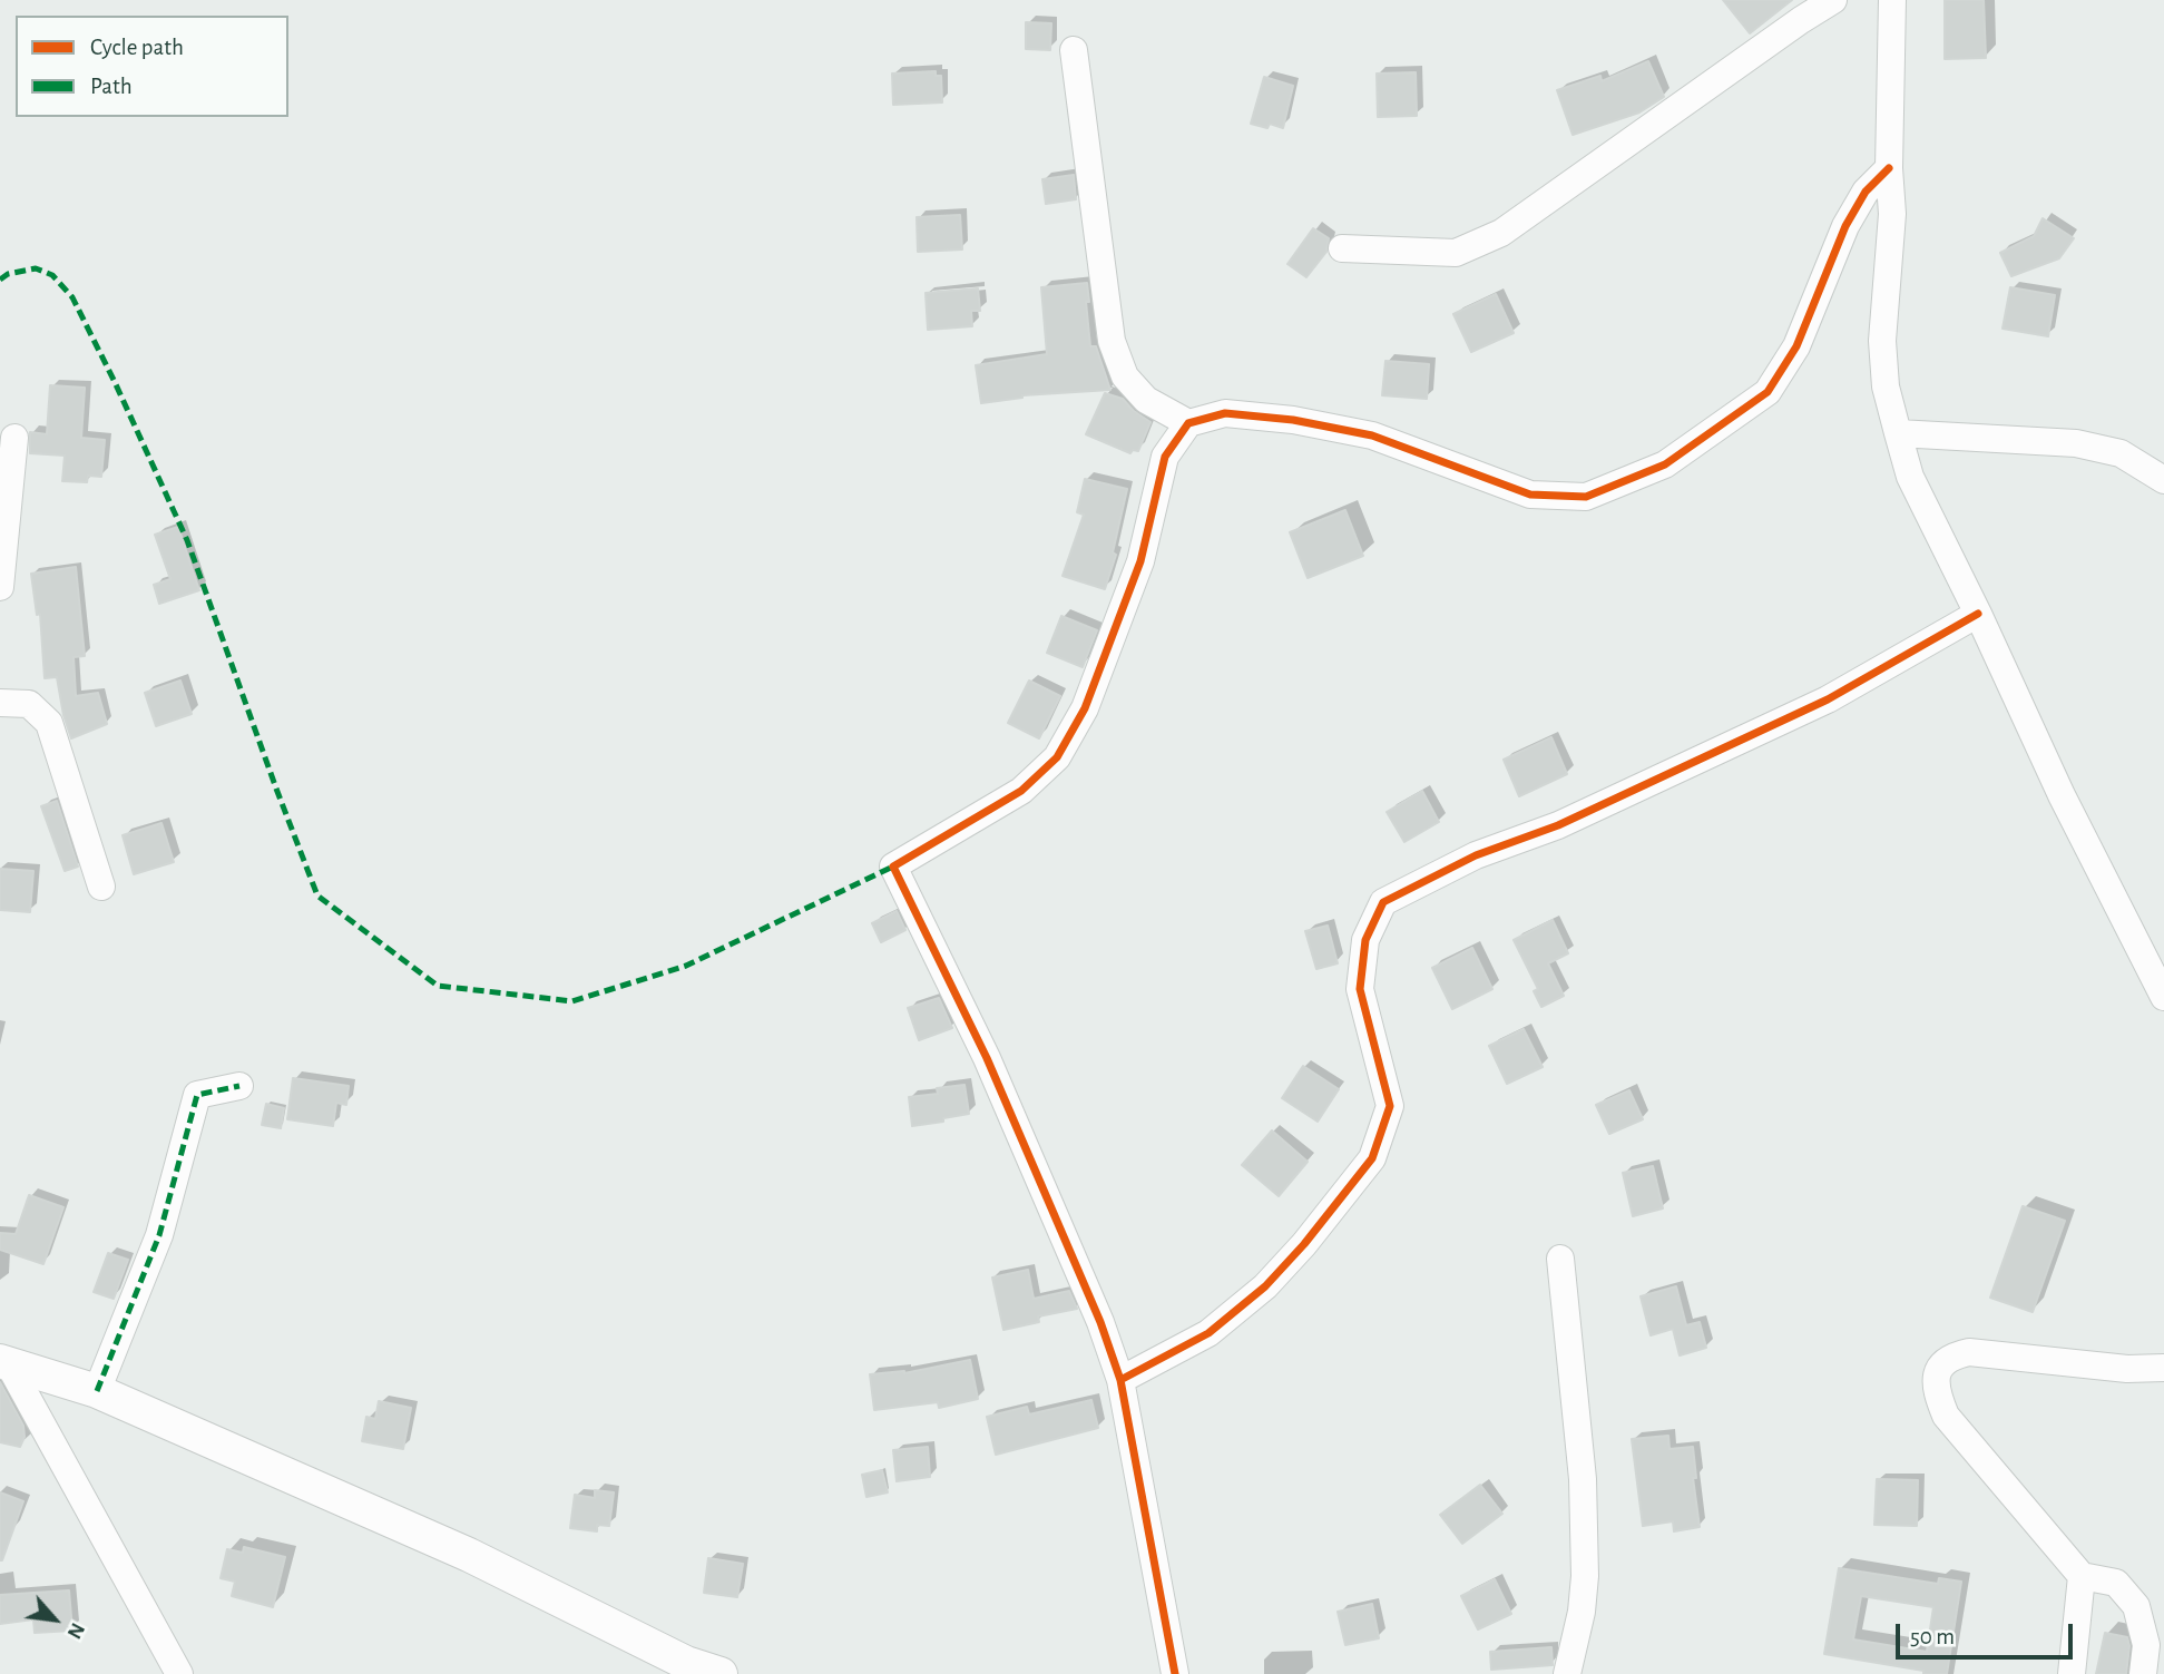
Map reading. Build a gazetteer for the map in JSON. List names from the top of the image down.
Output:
{
  "legend": ["Cycle path", "Path"],
  "scale_bar": "50 m",
  "north": "bottom right"
}
